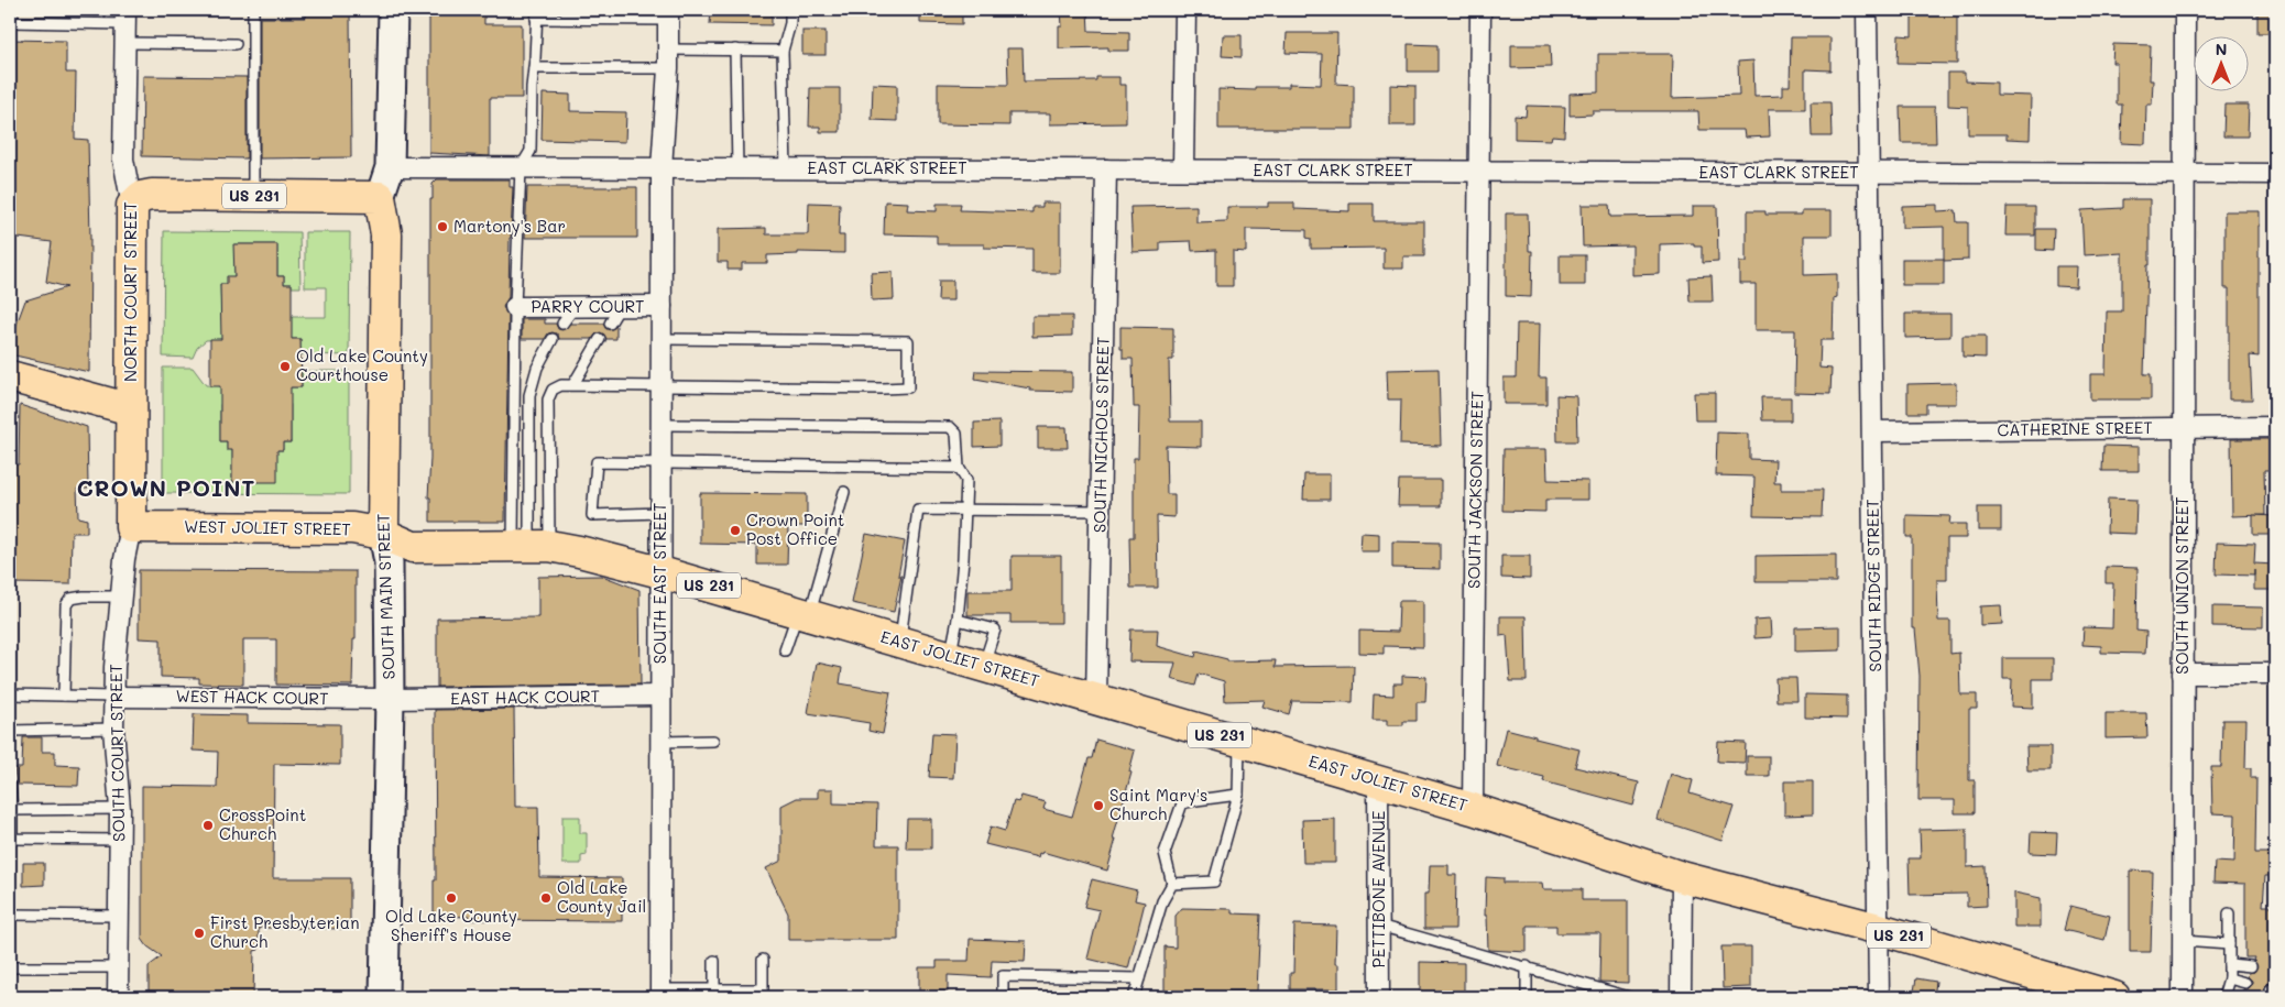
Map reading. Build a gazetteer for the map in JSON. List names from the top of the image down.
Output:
{
  "streets": {
    "main road": [
      "US 231",
      "NORTH COURT STREET",
      "WEST JOLIET STREET",
      "SOUTH MAIN STREET",
      "EAST JOLIET STREET",
      "SOUTH COURT STREET"
    ],
    "street": [
      "EAST CLARK STREET",
      "PARRY COURT",
      "CATHERINE STREET",
      "SOUTH NICHOLS STREET",
      "SOUTH JACKSON STREET",
      "SOUTH EAST STREET",
      "SOUTH RIDGE STREET",
      "SOUTH UNION STREET",
      "WEST HACK COURT",
      "EAST HACK COURT",
      "PETTIBONE AVENUE"
    ]
  },
  "crossings": [
    ["EAST CLARK STREET", "SOUTH NICHOLS STREET"],
    ["EAST CLARK STREET", "SOUTH JACKSON STREET"],
    ["EAST CLARK STREET", "SOUTH EAST STREET"],
    ["EAST CLARK STREET", "SOUTH RIDGE STREET"],
    ["EAST CLARK STREET", "SOUTH UNION STREET"],
    ["US 231", "NORTH COURT STREET"],
    ["US 231", "SOUTH MAIN STREET"],
    ["NORTH COURT STREET", "SOUTH COURT STREET"],
    ["PARRY COURT", "SOUTH EAST STREET"],
    ["CATHERINE STREET", "SOUTH RIDGE STREET"],
    ["CATHERINE STREET", "SOUTH UNION STREET"],
    ["SOUTH NICHOLS STREET", "EAST JOLIET STREET"],
    ["SOUTH JACKSON STREET", "EAST JOLIET STREET"],
    ["WEST JOLIET STREET", "SOUTH EAST STREET"],
    ["WEST JOLIET STREET", "SOUTH MAIN STREET"],
    ["WEST JOLIET STREET", "EAST JOLIET STREET"],
    ["WEST JOLIET STREET", "SOUTH COURT STREET"],
    ["SOUTH EAST STREET", "EAST JOLIET STREET"],
    ["SOUTH EAST STREET", "EAST HACK COURT"],
    ["SOUTH RIDGE STREET", "EAST JOLIET STREET"],
    ["SOUTH MAIN STREET", "WEST HACK COURT"],
    ["SOUTH MAIN STREET", "EAST HACK COURT"],
    ["EAST JOLIET STREET", "PETTIBONE AVENUE"],
    ["WEST HACK COURT", "EAST HACK COURT"],
    ["WEST HACK COURT", "SOUTH COURT STREET"]
  ],
  "districts": ["CROWN POINT"],
  "places": [
    "Martony's Bar",
    "Old Lake County Courthouse",
    "Crown Point Post Office",
    "Saint Mary's Church",
    "CrossPoint Church",
    "Old Lake County Sheriff's House",
    "Old Lake County Jail",
    "First Presbyterian Church"
  ],
  "north": "top"
}
